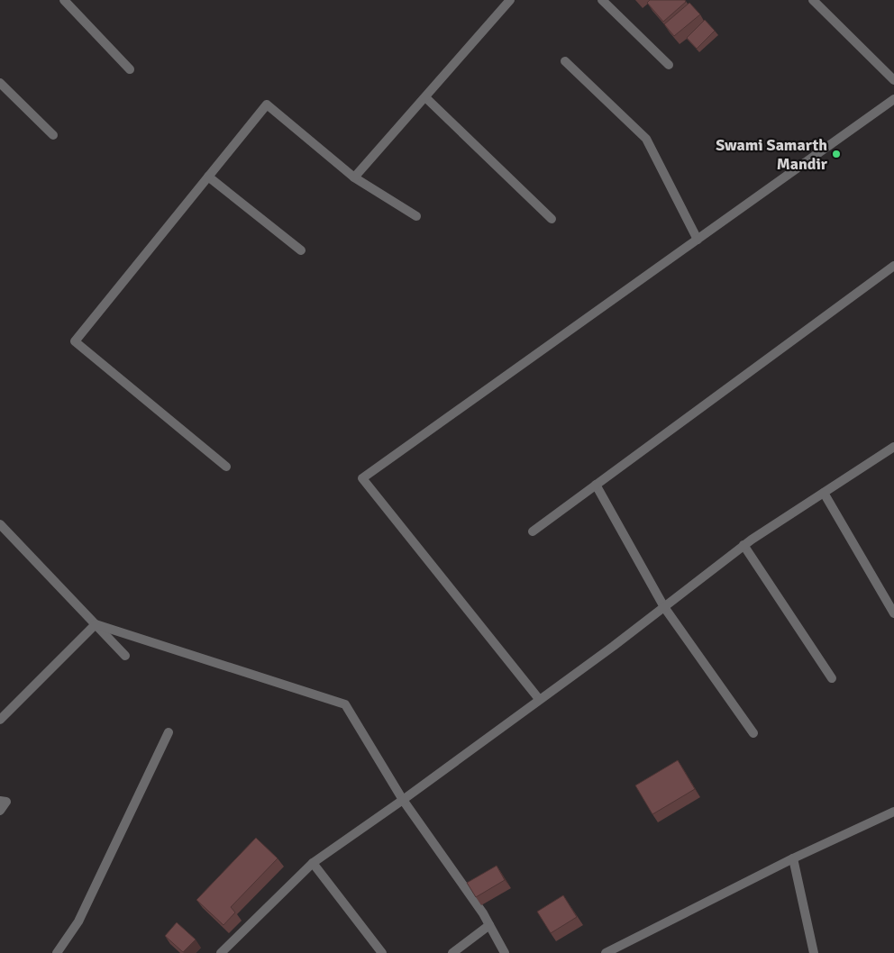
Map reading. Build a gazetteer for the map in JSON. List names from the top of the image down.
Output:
{
  "places": ["Swami Samarth Mandir"]
}
